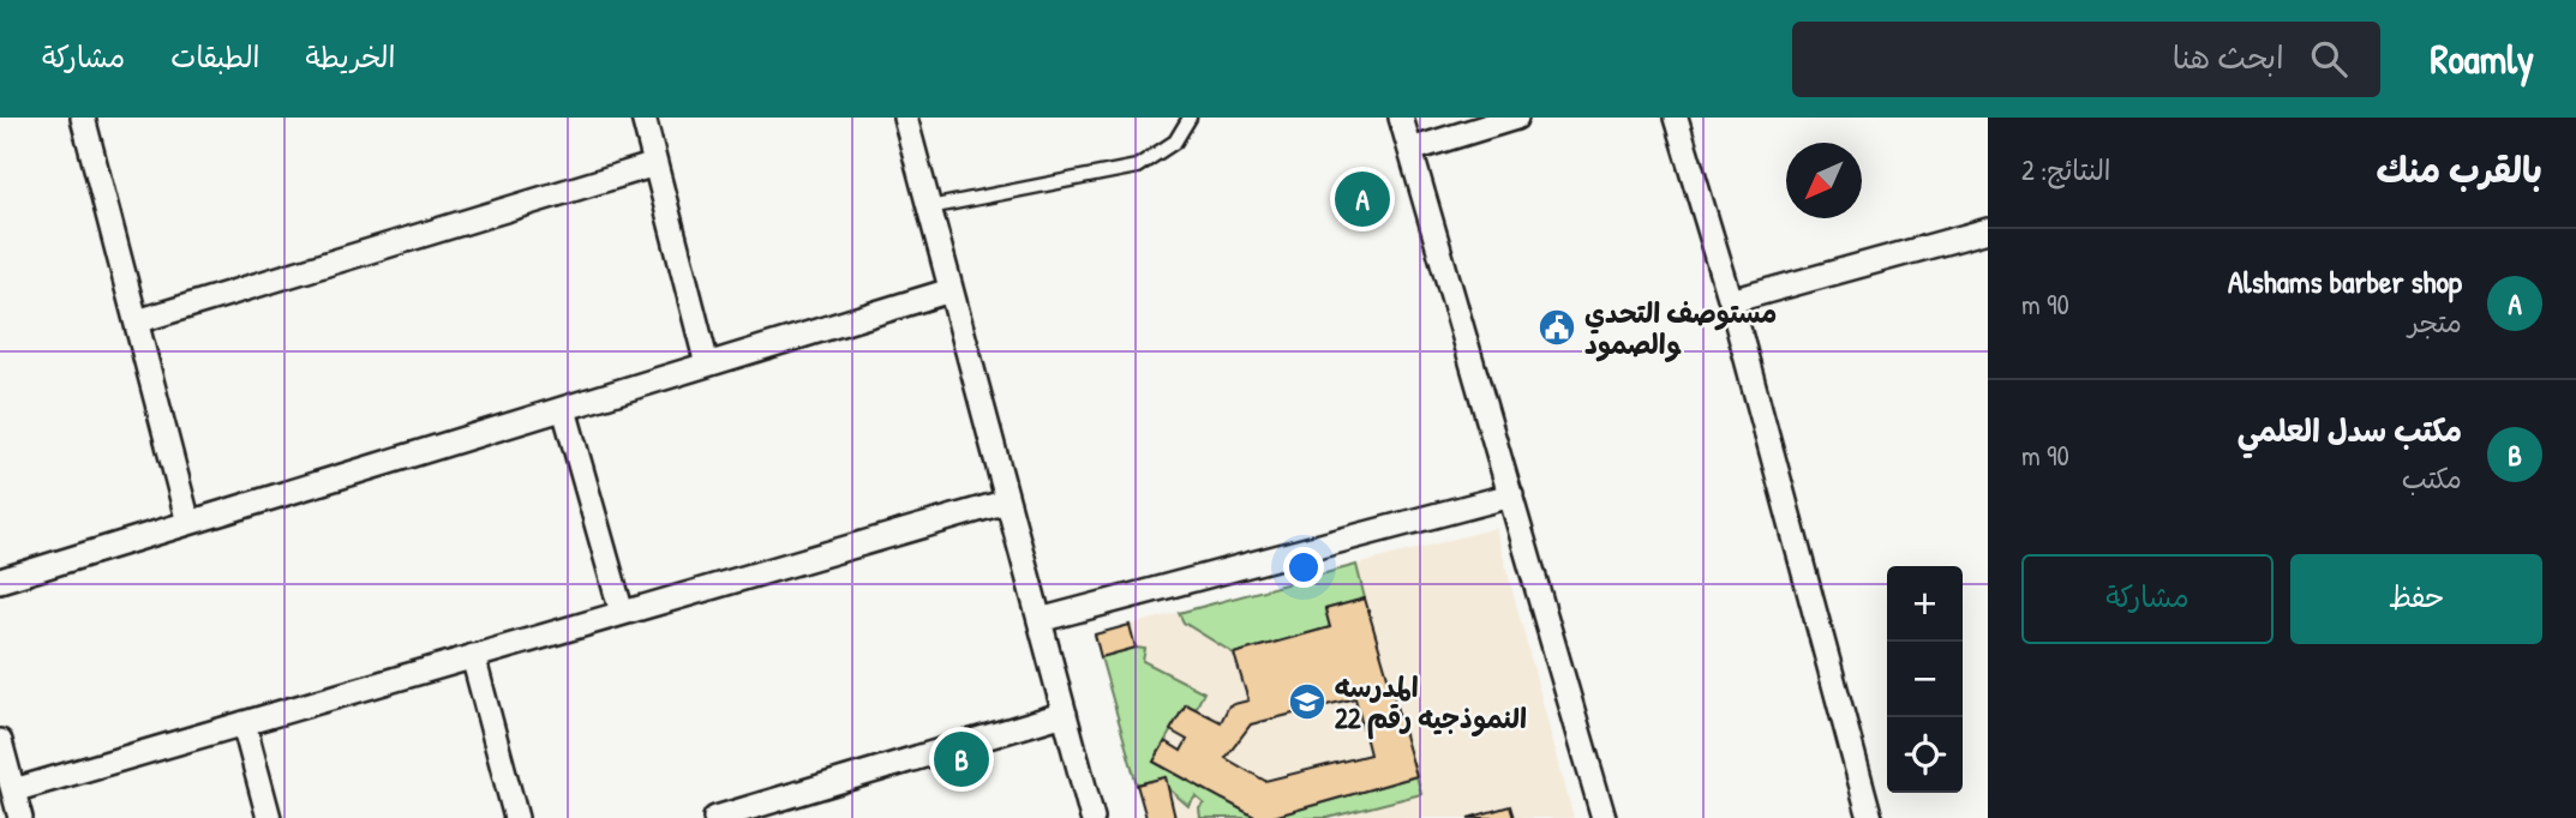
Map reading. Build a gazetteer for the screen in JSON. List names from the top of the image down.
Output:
{
  "places": {
    "public building": ["مستوصف التحدي والصمود"],
    "school or university": ["المدرسه النموذجيه رقم 22"]
  },
  "north": "bottom left",
  "page": {
    "header": "Roamly",
    "search": "ابحث هنا",
    "nav": ["الخريطة", "الطبقات", "مشاركة"],
    "heading": ["بالقرب منك", "النتائج: 2"],
    "pins": ["A", "B"],
    "list": [
      {
        "mark": "A",
        "name": "Alshams barber shop",
        "note": "متجر",
        "value": "90 m"
      },
      {
        "mark": "B",
        "name": "مكتب سدل العلمي",
        "note": "مكتب",
        "value": "90 m"
      }
    ],
    "buttons": ["حفظ", "مشاركة"],
    "map_buttons": ["+", "−"]
  }
}
